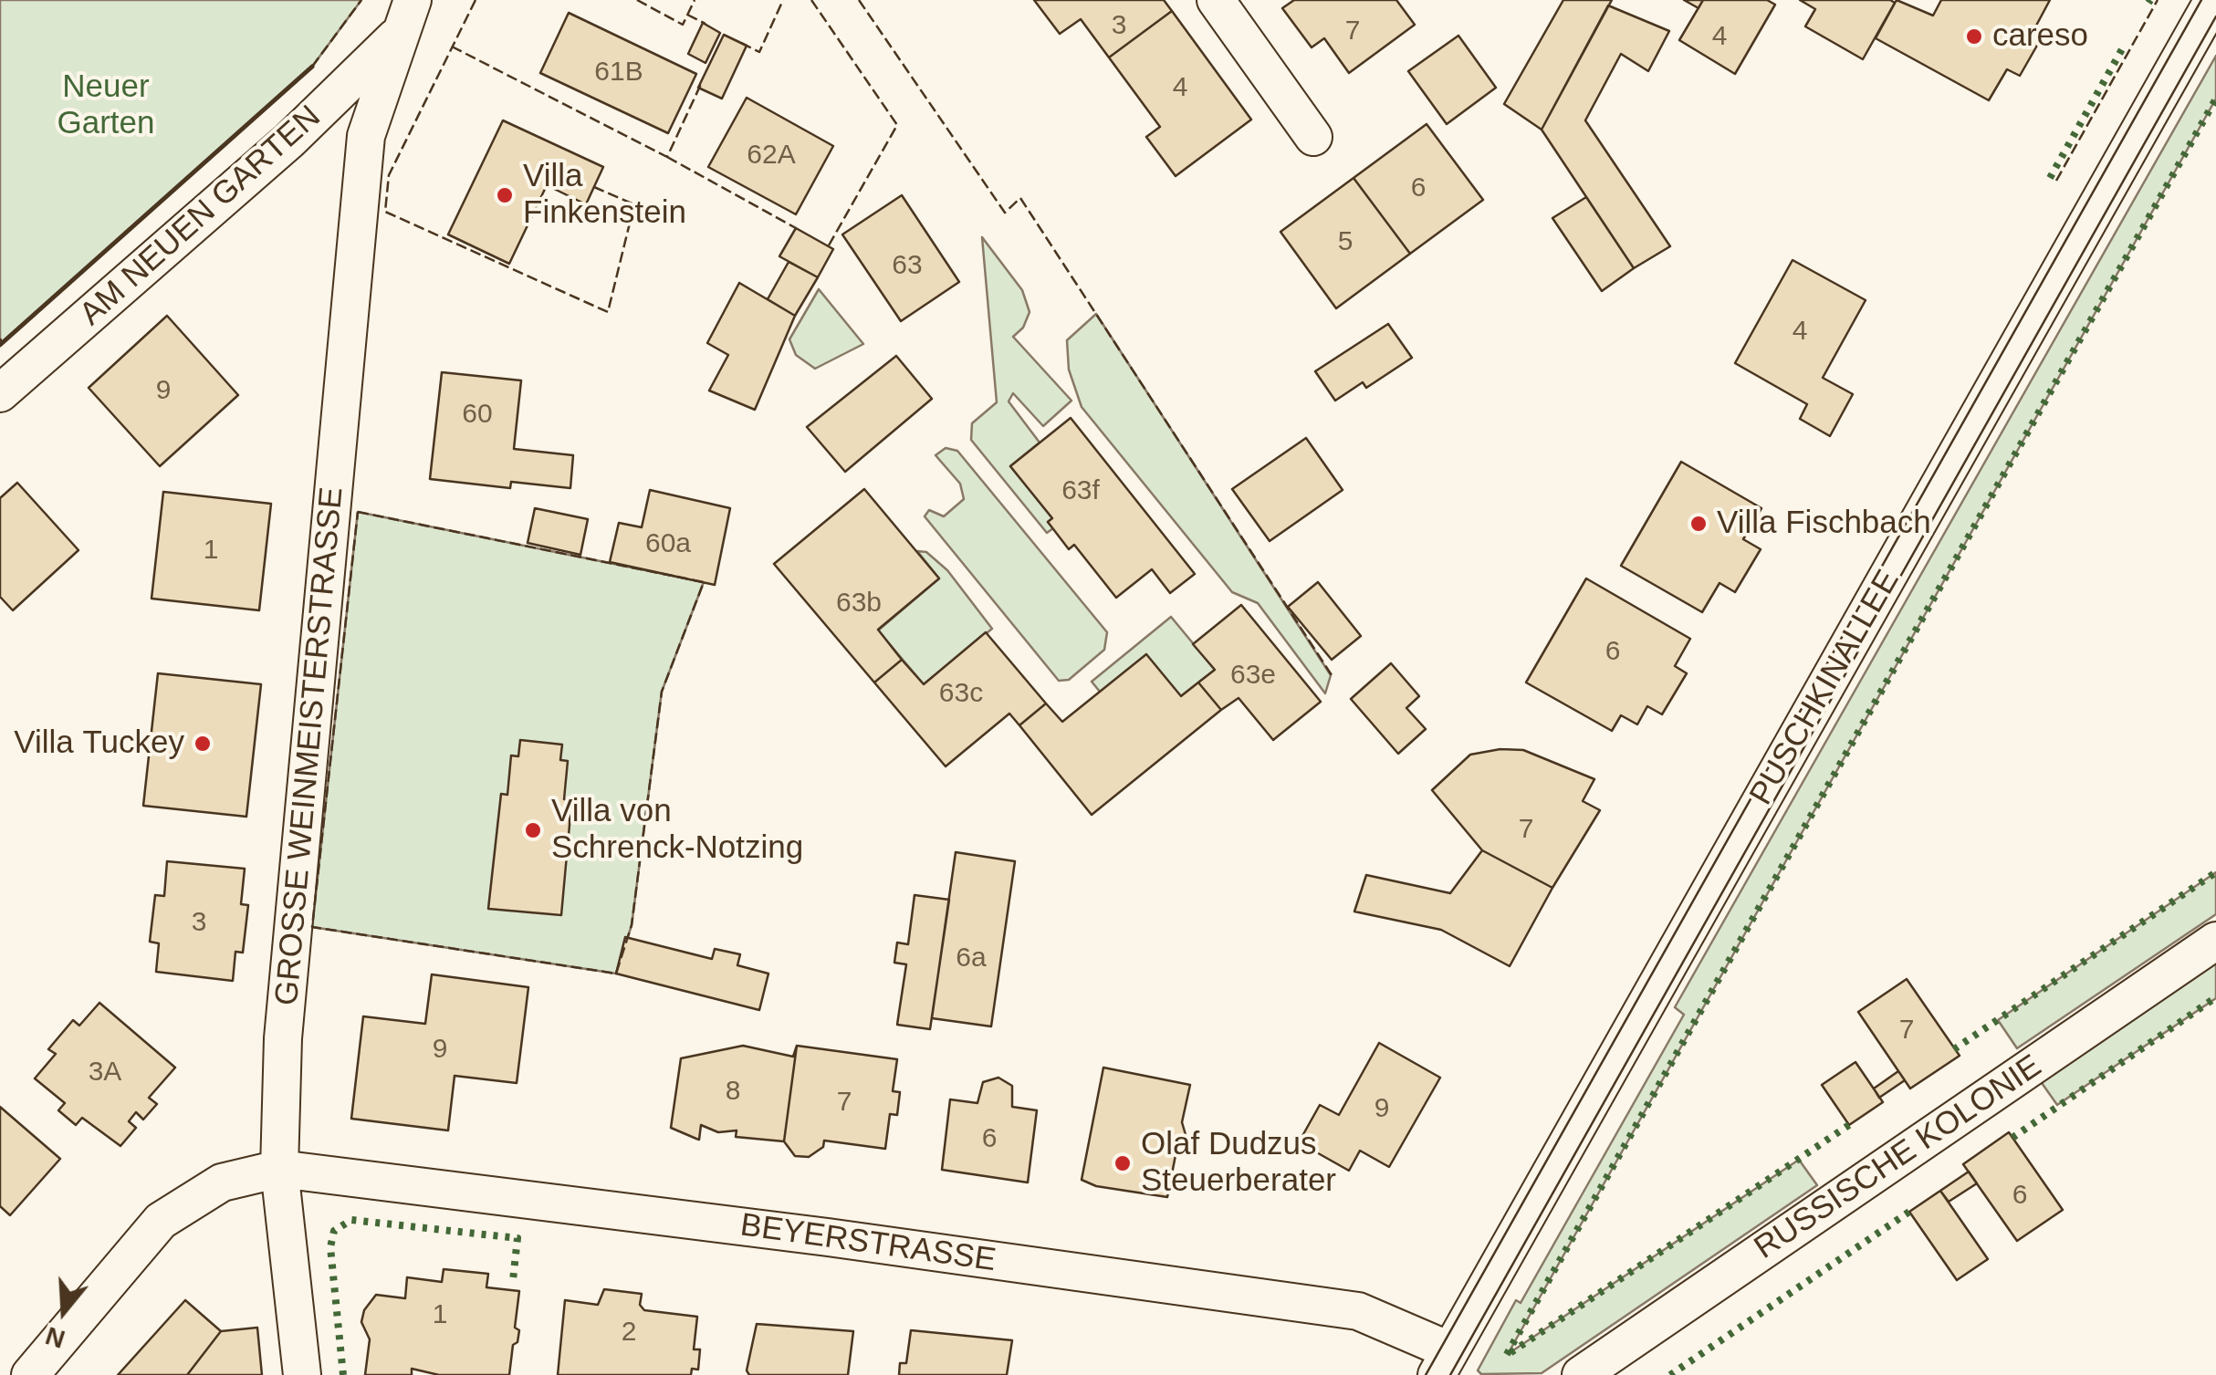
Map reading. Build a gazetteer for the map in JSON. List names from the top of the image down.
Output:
{
  "streets": {
    "street": [
      "AM NEUEN GARTEN",
      "PUSCHKINALLEE",
      "GROSSE WEINMEISTERSTRASSE",
      "RUSSISCHE KOLONIE",
      "BEYERSTRASSE"
    ]
  },
  "crossings": [
    ["AM NEUEN GARTEN", "GROSSE WEINMEISTERSTRASSE"],
    ["PUSCHKINALLEE", "BEYERSTRASSE"],
    ["GROSSE WEINMEISTERSTRASSE", "BEYERSTRASSE"]
  ],
  "parks": ["Neuer Garten"],
  "places": [
    "careso",
    "Villa Finkenstein",
    "Villa Fischbach",
    "Villa Tuckey",
    "Villa von Schrenck-Notzing",
    "Olaf Dudzus Steuerberater"
  ],
  "house_numbers": [
    "3",
    "7",
    "4",
    "61B",
    "4",
    "62A",
    "6",
    "5",
    "63",
    "4",
    "9",
    "60",
    "63f",
    "60a",
    "1",
    "63b",
    "6",
    "63e",
    "63c",
    "7",
    "3",
    "6a",
    "7",
    "9",
    "3A",
    "8",
    "7",
    "9",
    "6",
    "6",
    "1",
    "2"
  ],
  "north": "bottom"
}
